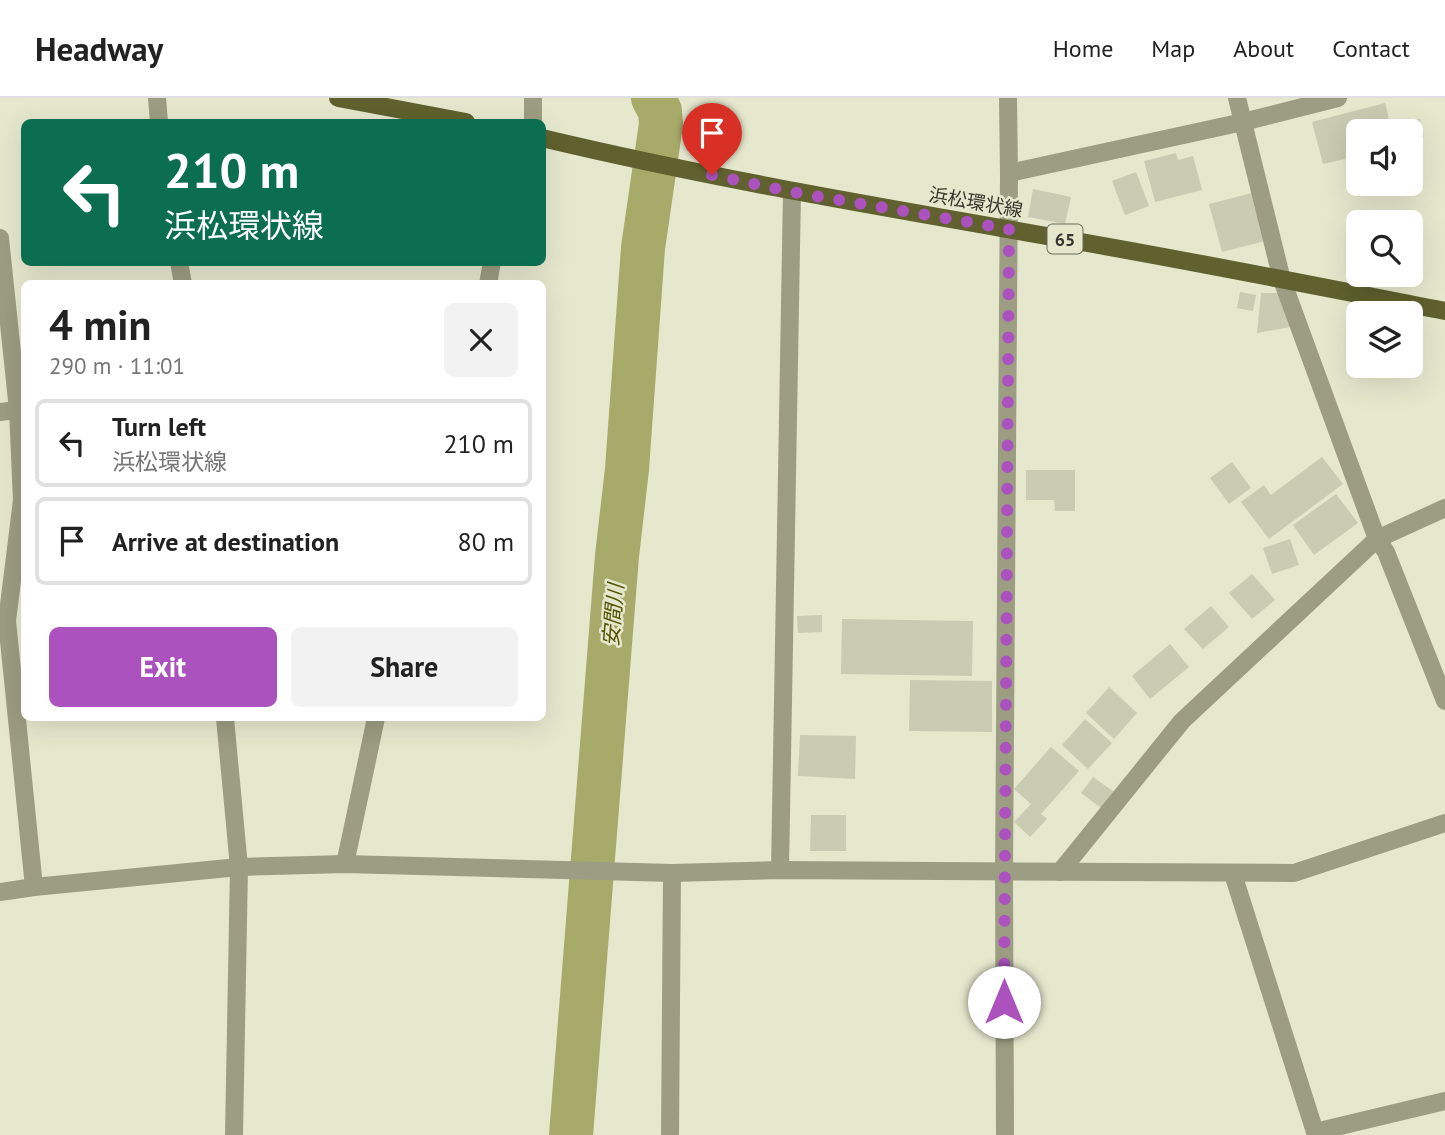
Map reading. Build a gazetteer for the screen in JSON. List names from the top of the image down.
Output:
{
  "streets": {
    "main road": ["浜松環状線", "65"]
  },
  "water": ["安間川"],
  "page": {
    "header": "Headway",
    "nav": [
      "Home",
      "Map",
      "About",
      "Contact"
    ],
    "turn": ["210 m", "浜松環状線"],
    "heading": ["4 min", "290 m · 11:01"],
    "list": [
      {
        "name": "Turn left",
        "note": "浜松環状線",
        "value": "210 m"
      },
      {
        "name": "Arrive at destination",
        "value": "80 m"
      }
    ],
    "buttons": ["Exit", "Share"]
  }
}
